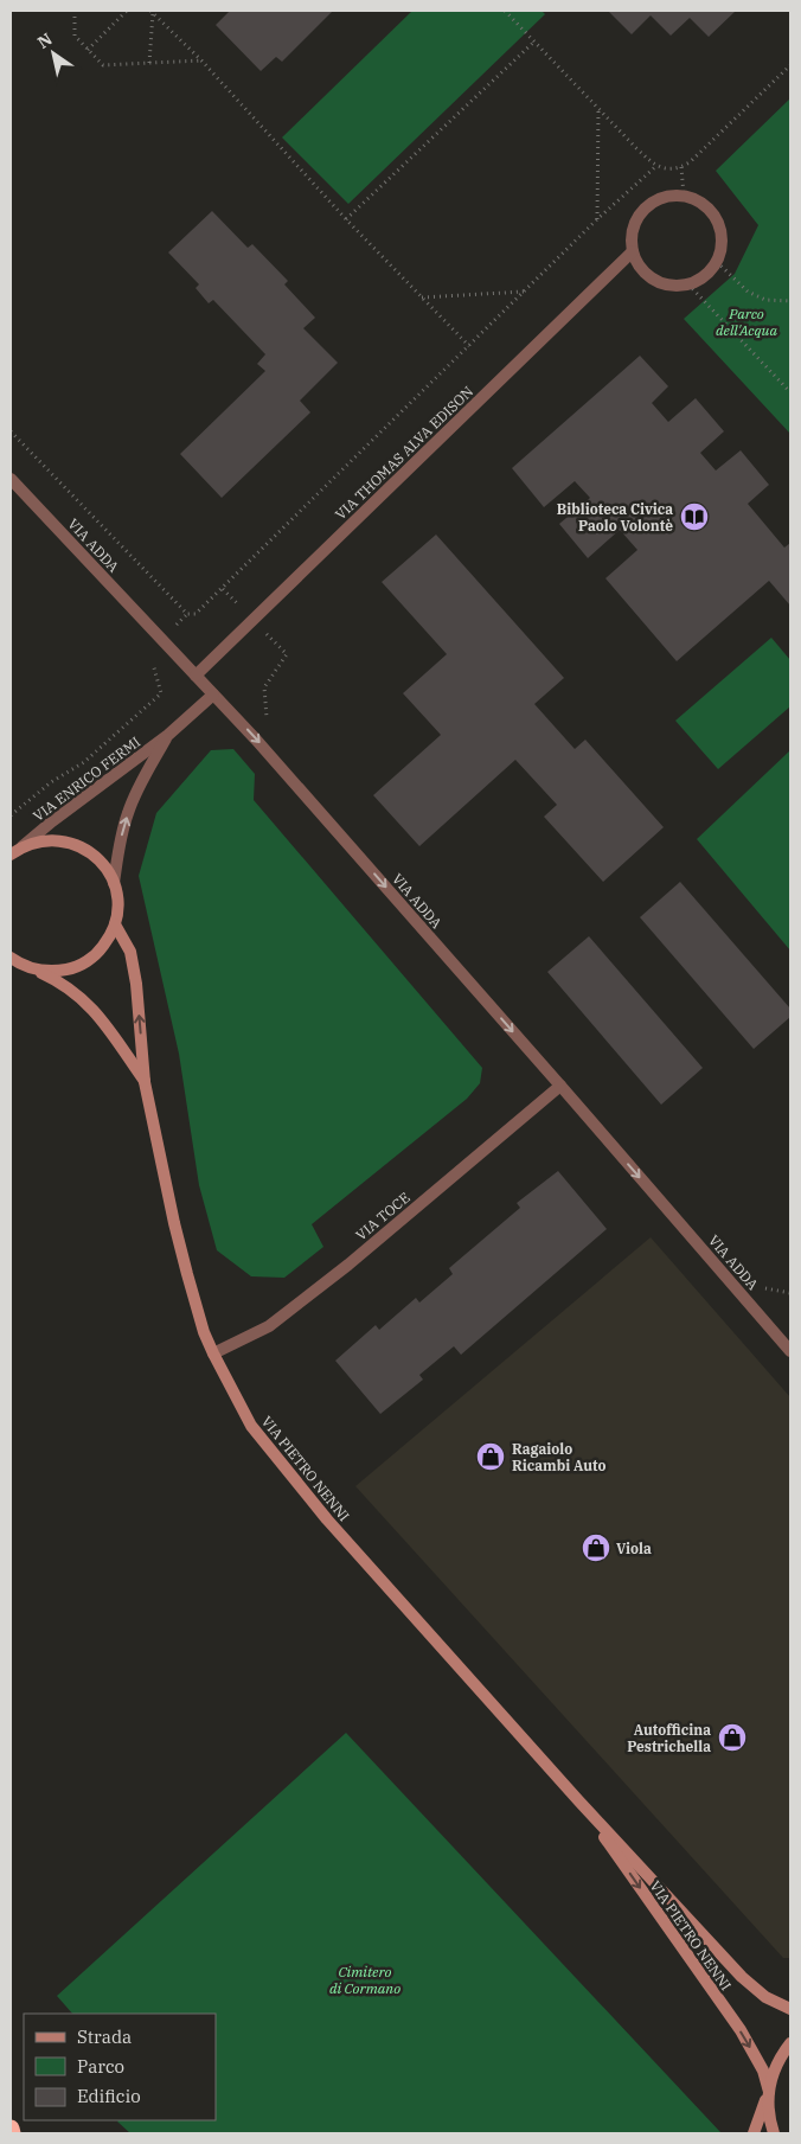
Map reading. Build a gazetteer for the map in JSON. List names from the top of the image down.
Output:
{
  "streets": {
    "street": [
      "VIA THOMAS ALVA EDISON",
      "VIA ADDA",
      "VIA ENRICO FERMI",
      "VIA TOCE",
      "VIA PIETRO NENNI"
    ]
  },
  "crossings": [
    ["VIA THOMAS ALVA EDISON", "VIA ADDA"],
    ["VIA ADDA", "VIA ENRICO FERMI"],
    ["VIA ADDA", "VIA TOCE"],
    ["VIA TOCE", "VIA PIETRO NENNI"]
  ],
  "one_way": ["VIA ADDA", "VIA ENRICO FERMI"],
  "parks": ["Parco dell'Acqua", "Cimitero di Cormano"],
  "places": {
    "library": ["Biblioteca Civica Paolo Volontè"],
    "shop": ["Ragaiolo Ricambi Auto", "Viola", "Autofficina Pestrichella"]
  },
  "legend": ["Strada", "Parco", "Edificio"],
  "north": "top left"
}
